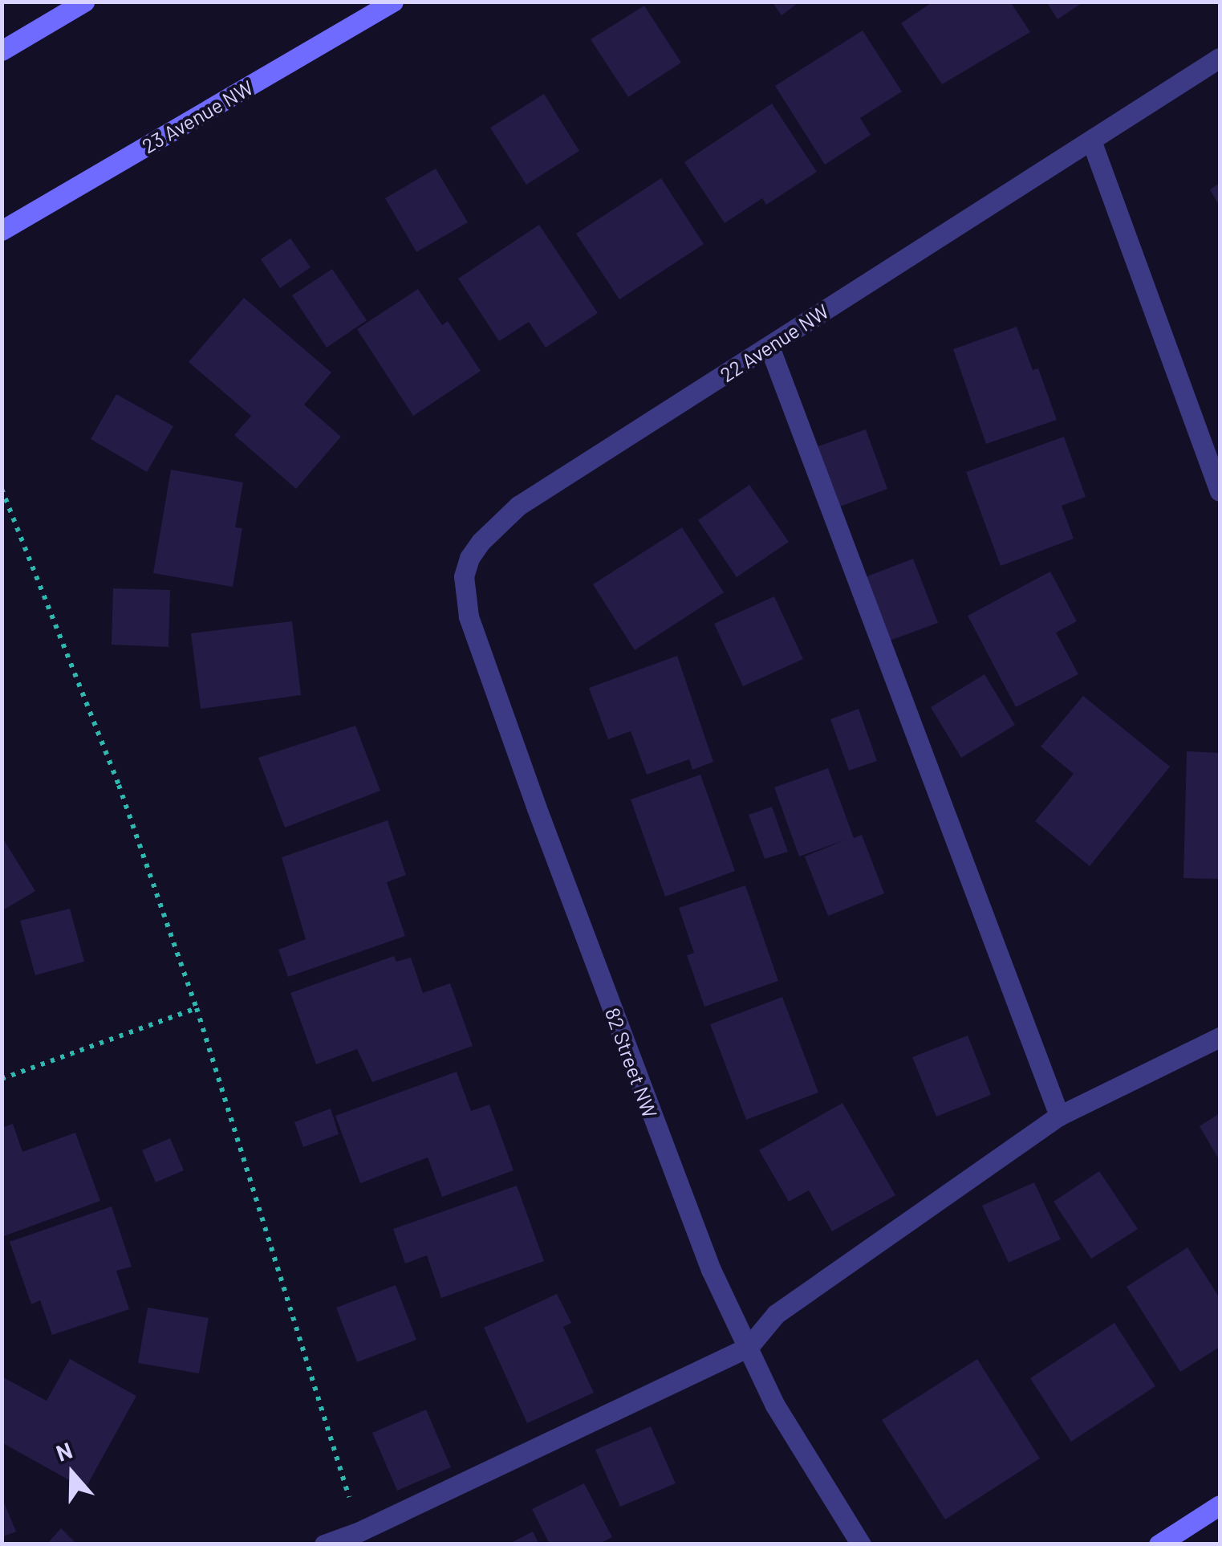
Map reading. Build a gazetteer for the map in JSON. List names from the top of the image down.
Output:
{
  "streets": {
    "main road": ["23 Avenue NW"],
    "street": ["22 Avenue NW", "82 Street NW"]
  },
  "crossings": [
    ["22 Avenue NW", "82 Street NW"]
  ],
  "north": "top"
}
